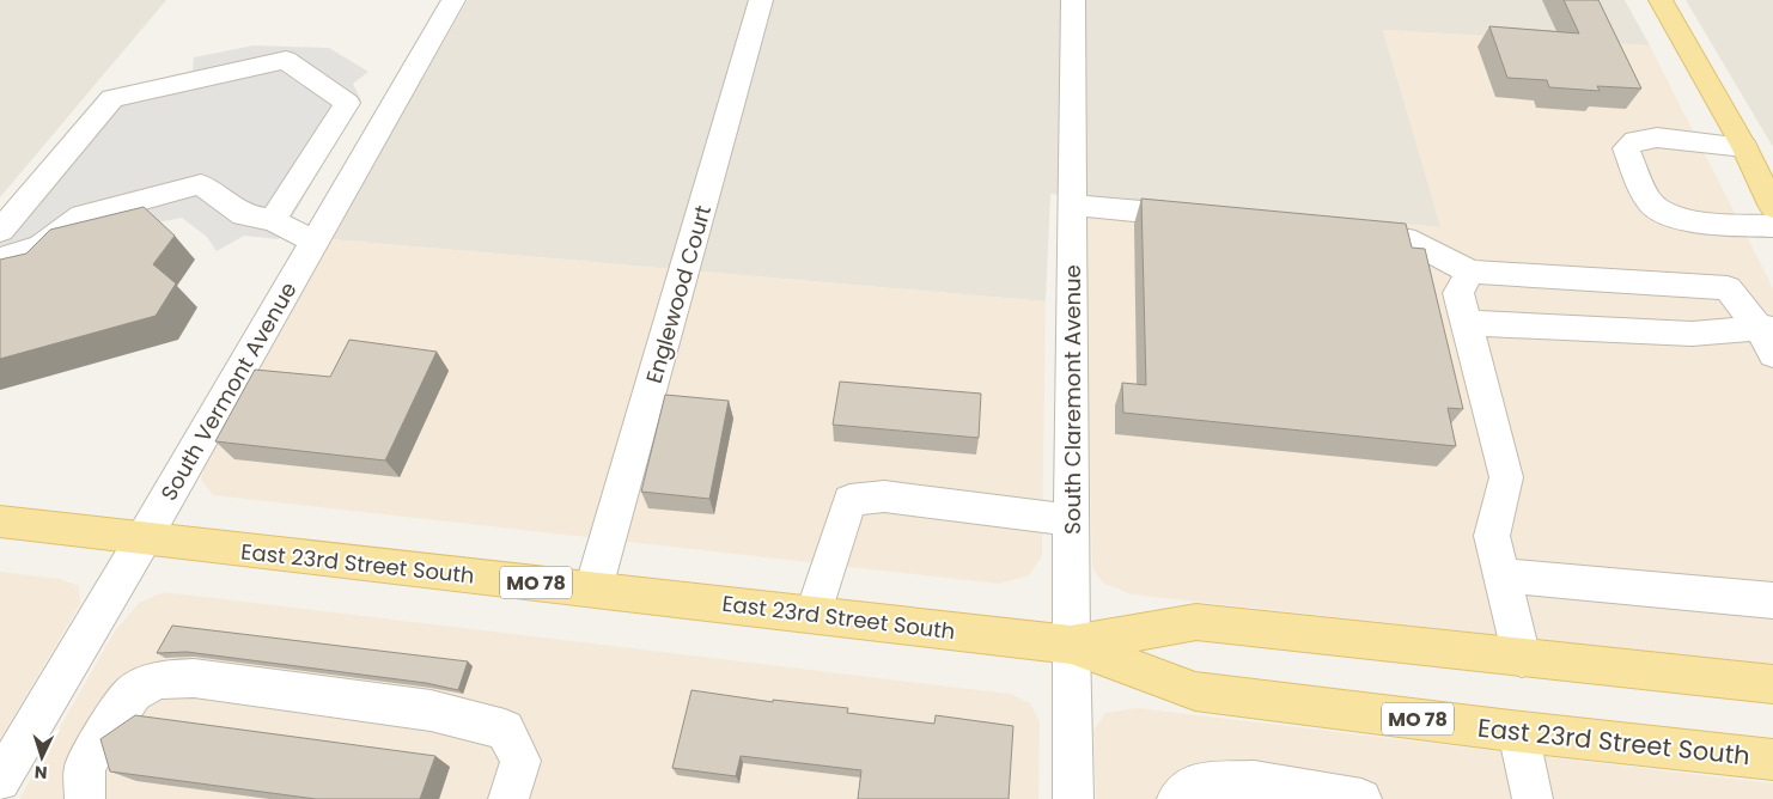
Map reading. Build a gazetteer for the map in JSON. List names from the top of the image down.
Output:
{
  "streets": {
    "main road": ["East 23rd Street South", "MO 78"],
    "street": ["Englewood Court", "South Vermont Avenue", "South Claremont Avenue"]
  },
  "crossings": [
    ["Englewood Court", "East 23rd Street South"],
    ["South Vermont Avenue", "East 23rd Street South"],
    ["South Claremont Avenue", "East 23rd Street South"]
  ],
  "north": "bottom"
}
